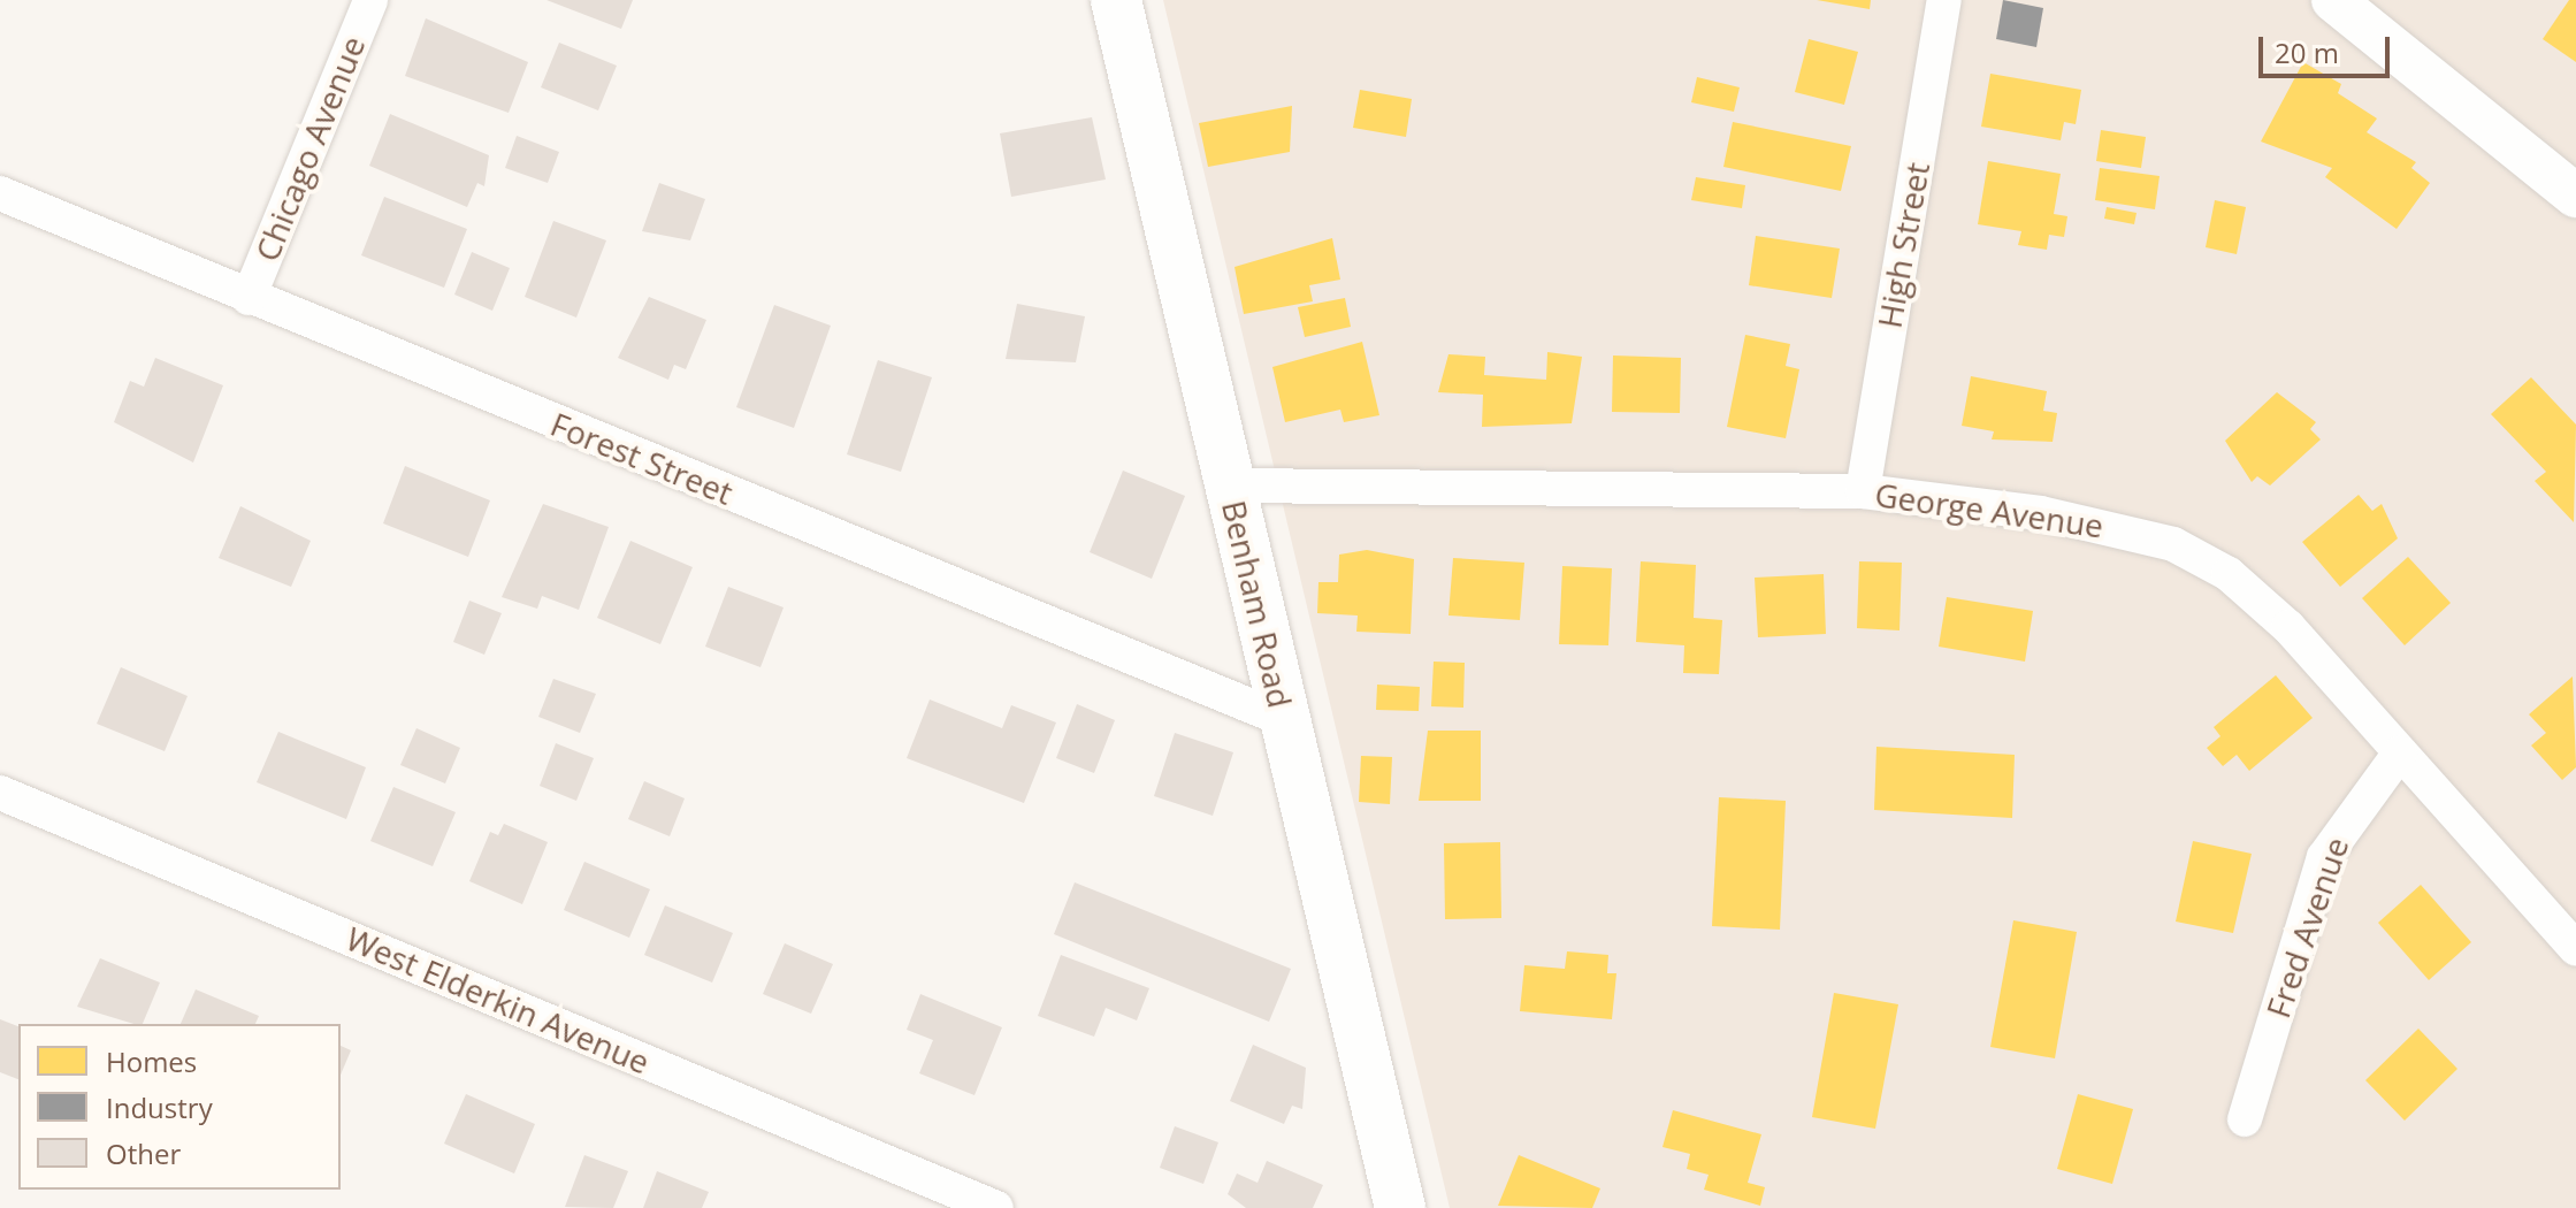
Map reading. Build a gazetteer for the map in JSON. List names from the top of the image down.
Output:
{
  "streets": {
    "main road": ["Benham Road"],
    "street": [
      "Chicago Avenue",
      "High Street",
      "Forest Street",
      "George Avenue",
      "Fred Avenue",
      "West Elderkin Avenue"
    ]
  },
  "crossings": [
    ["Chicago Avenue", "Forest Street"],
    ["High Street", "George Avenue"],
    ["Forest Street", "Benham Road"],
    ["George Avenue", "Benham Road"],
    ["George Avenue", "Fred Avenue"]
  ],
  "legend": ["Homes", "Industry", "Other"],
  "scale_bar": "20 m"
}
